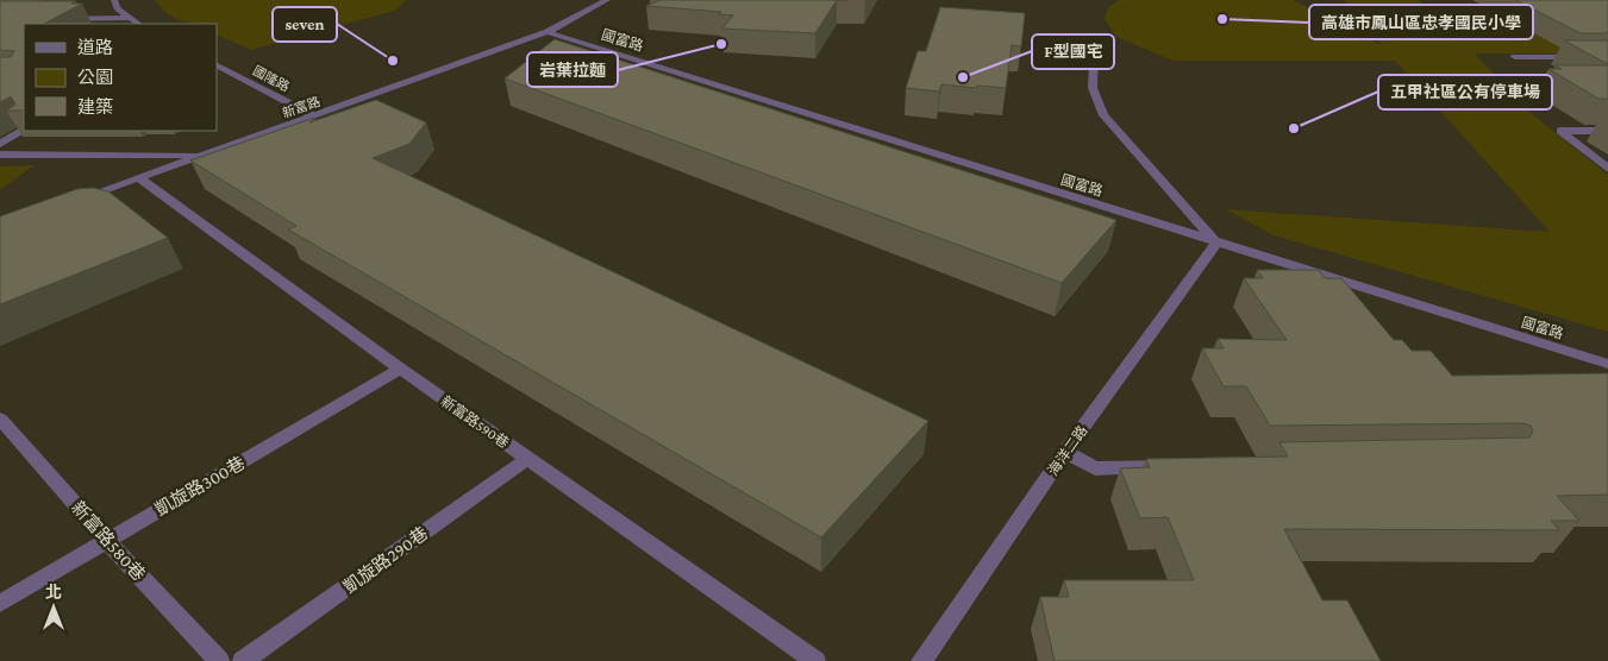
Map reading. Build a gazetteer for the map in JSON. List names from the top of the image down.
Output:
{
  "streets": {
    "street": [
      "國富路",
      "國隆路",
      "新富路",
      "新富路590巷",
      "海洋二路",
      "凱旋路300巷",
      "新富路580巷",
      "凱旋路290巷"
    ]
  },
  "crossings": [
    ["國富路", "新富路"],
    ["國富路", "海洋二路"],
    ["國隆路", "新富路"],
    ["新富路", "新富路590巷"],
    ["新富路590巷", "凱旋路300巷"],
    ["新富路590巷", "凱旋路290巷"],
    ["凱旋路300巷", "新富路580巷"]
  ],
  "places": [
    "高雄市鳳山區忠孝國民小學",
    "岩葉拉麵",
    "seven",
    "F型國宅",
    "五甲社區公有停車場"
  ],
  "legend": ["道路", "公園", "建築"],
  "north": "top"
}
